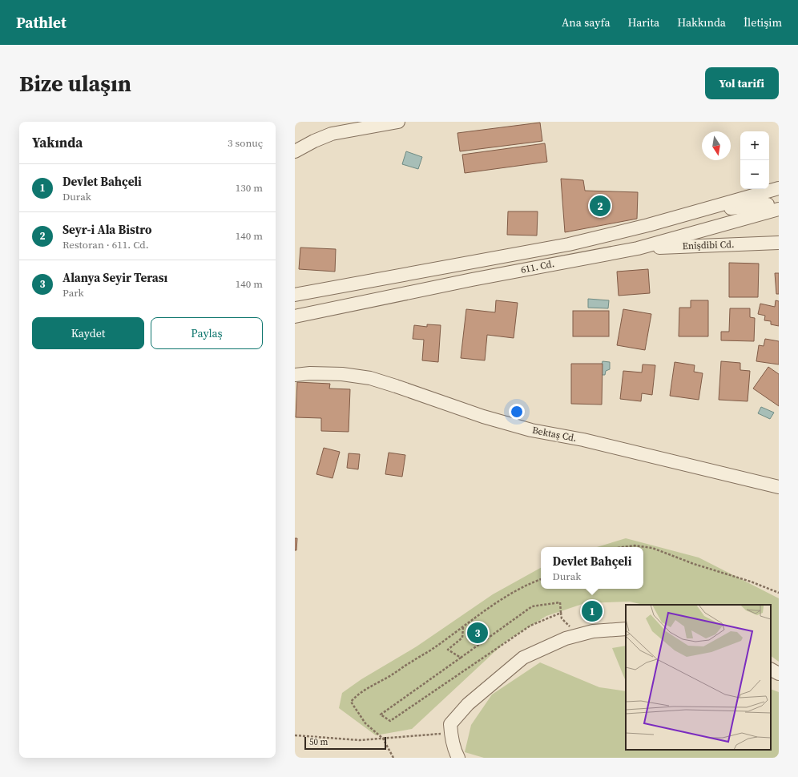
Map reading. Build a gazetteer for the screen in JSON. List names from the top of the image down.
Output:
{
  "streets": {
    "street": ["Enişdibi Cd.", "611. Cd.", "Bektaş Cd."]
  },
  "crossings": [
    ["Enişdibi Cd.", "611. Cd."]
  ],
  "scale_bar": "50 m",
  "north": "bottom",
  "page": {
    "header": "Pathlet",
    "nav": [
      "Ana sayfa",
      "Harita",
      "Hakkında",
      "İletişim"
    ],
    "buttons": [
      "Yol tarifi",
      ["Kaydet", "Paylaş"]
    ],
    "title": "Bize ulaşın",
    "heading": ["Yakında", "3 sonuç"],
    "map_buttons": ["+", "−"],
    "list": [
      {
        "mark": "1",
        "name": "Devlet Bahçeli",
        "note": "Durak",
        "value": "130 m"
      },
      {
        "mark": "2",
        "name": "Seyr-i Ala Bistro",
        "note": "Restoran · 611. Cd.",
        "value": "140 m"
      },
      {
        "mark": "3",
        "name": "Alanya Seyir Terası",
        "note": "Park",
        "value": "140 m"
      }
    ],
    "pins": ["2", "1", "3"],
    "popup": ["Devlet Bahçeli", "Durak"],
    "scale": "50 m"
  }
}
